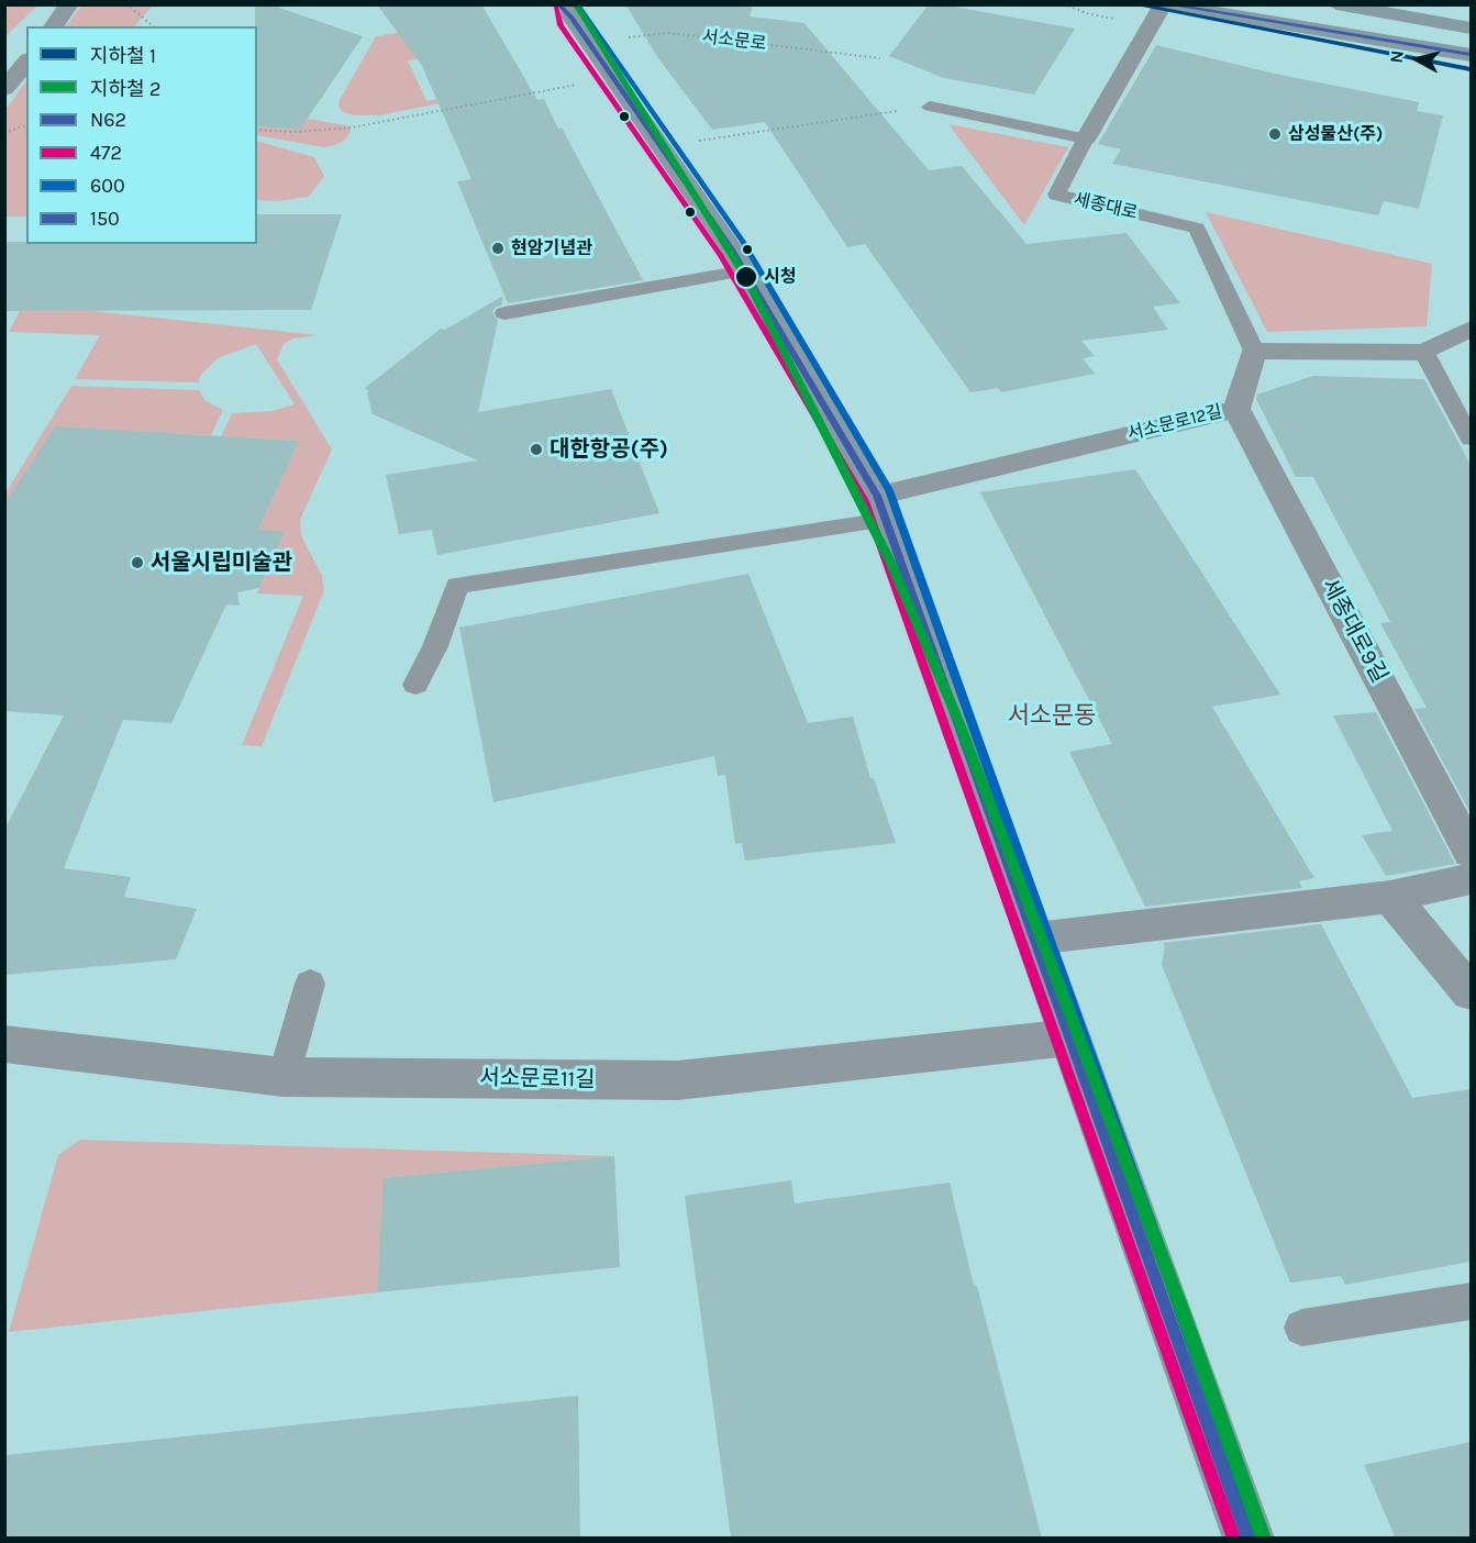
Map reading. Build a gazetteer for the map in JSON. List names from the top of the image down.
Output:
{
  "streets": {
    "main road": ["세종대로"],
    "street": ["서소문로12길", "세종대로9길", "서소문로11길"],
    "path": ["서소문로"]
  },
  "crossings": [
    ["세종대로", "서소문로12길"],
    ["서소문로12길", "세종대로9길"]
  ],
  "districts": ["서소문동"],
  "places": [
    "삼성물산(주)",
    "현암기념관",
    "시청",
    "대한항공(주)",
    "서울시립미술관"
  ],
  "lines": [
    "metro line 1",
    "metro line 2",
    "transit line N62",
    "transit line 600",
    "transit line 150",
    "transit line 472"
  ],
  "legend": [
    "지하철 1",
    "지하철 2",
    "N62",
    "472",
    "600",
    "150"
  ],
  "north": "left"
}
